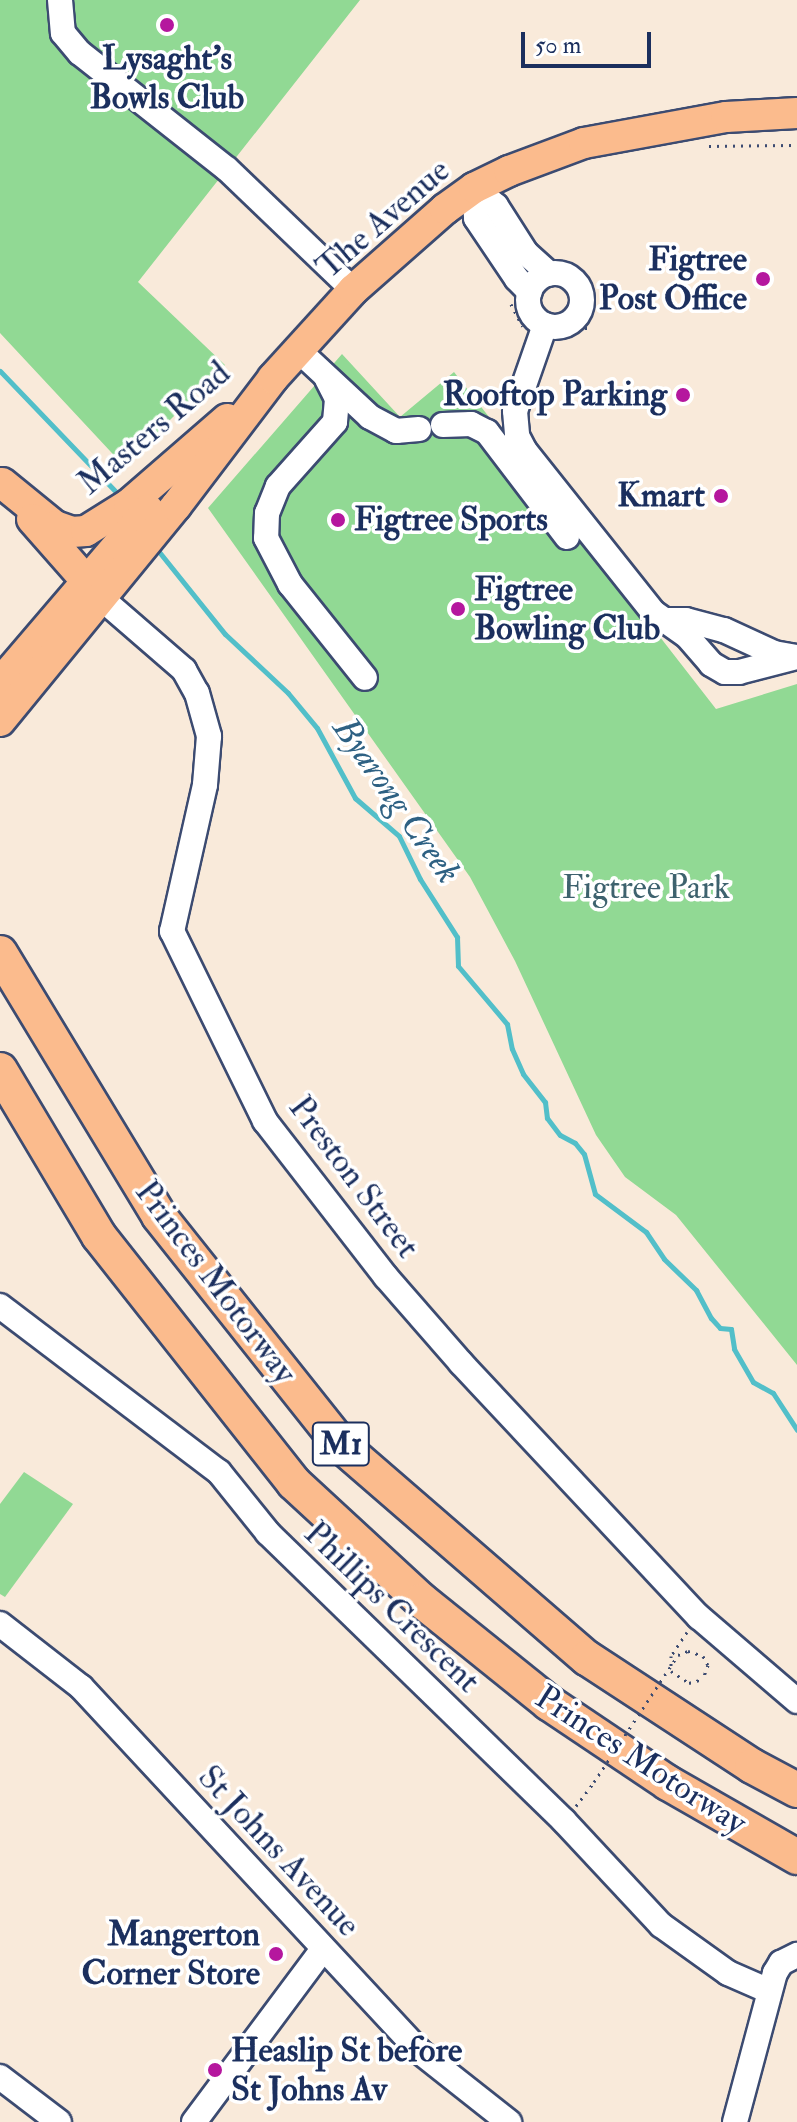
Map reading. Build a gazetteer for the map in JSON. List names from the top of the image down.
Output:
{
  "streets": {
    "highway": ["Princes Motorway", "M1"],
    "main road": ["The Avenue", "Masters Road"],
    "street": ["Preston Street", "Phillips Crescent", "St Johns Avenue"]
  },
  "crossings": [
    ["The Avenue", "Masters Road"],
    ["The Avenue", "Preston Street"],
    ["Masters Road", "Preston Street"]
  ],
  "water": ["Byarong Creek"],
  "parks": ["Figtree Park"],
  "places": [
    "Lysaght's Bowls Club",
    "Figtree Post Office",
    "Rooftop Parking",
    "Kmart",
    "Figtree Sports",
    "Figtree Bowling Club",
    "Mangerton Corner Store",
    "Heaslip St before St Johns Av"
  ],
  "scale_bar": "50 m"
}
